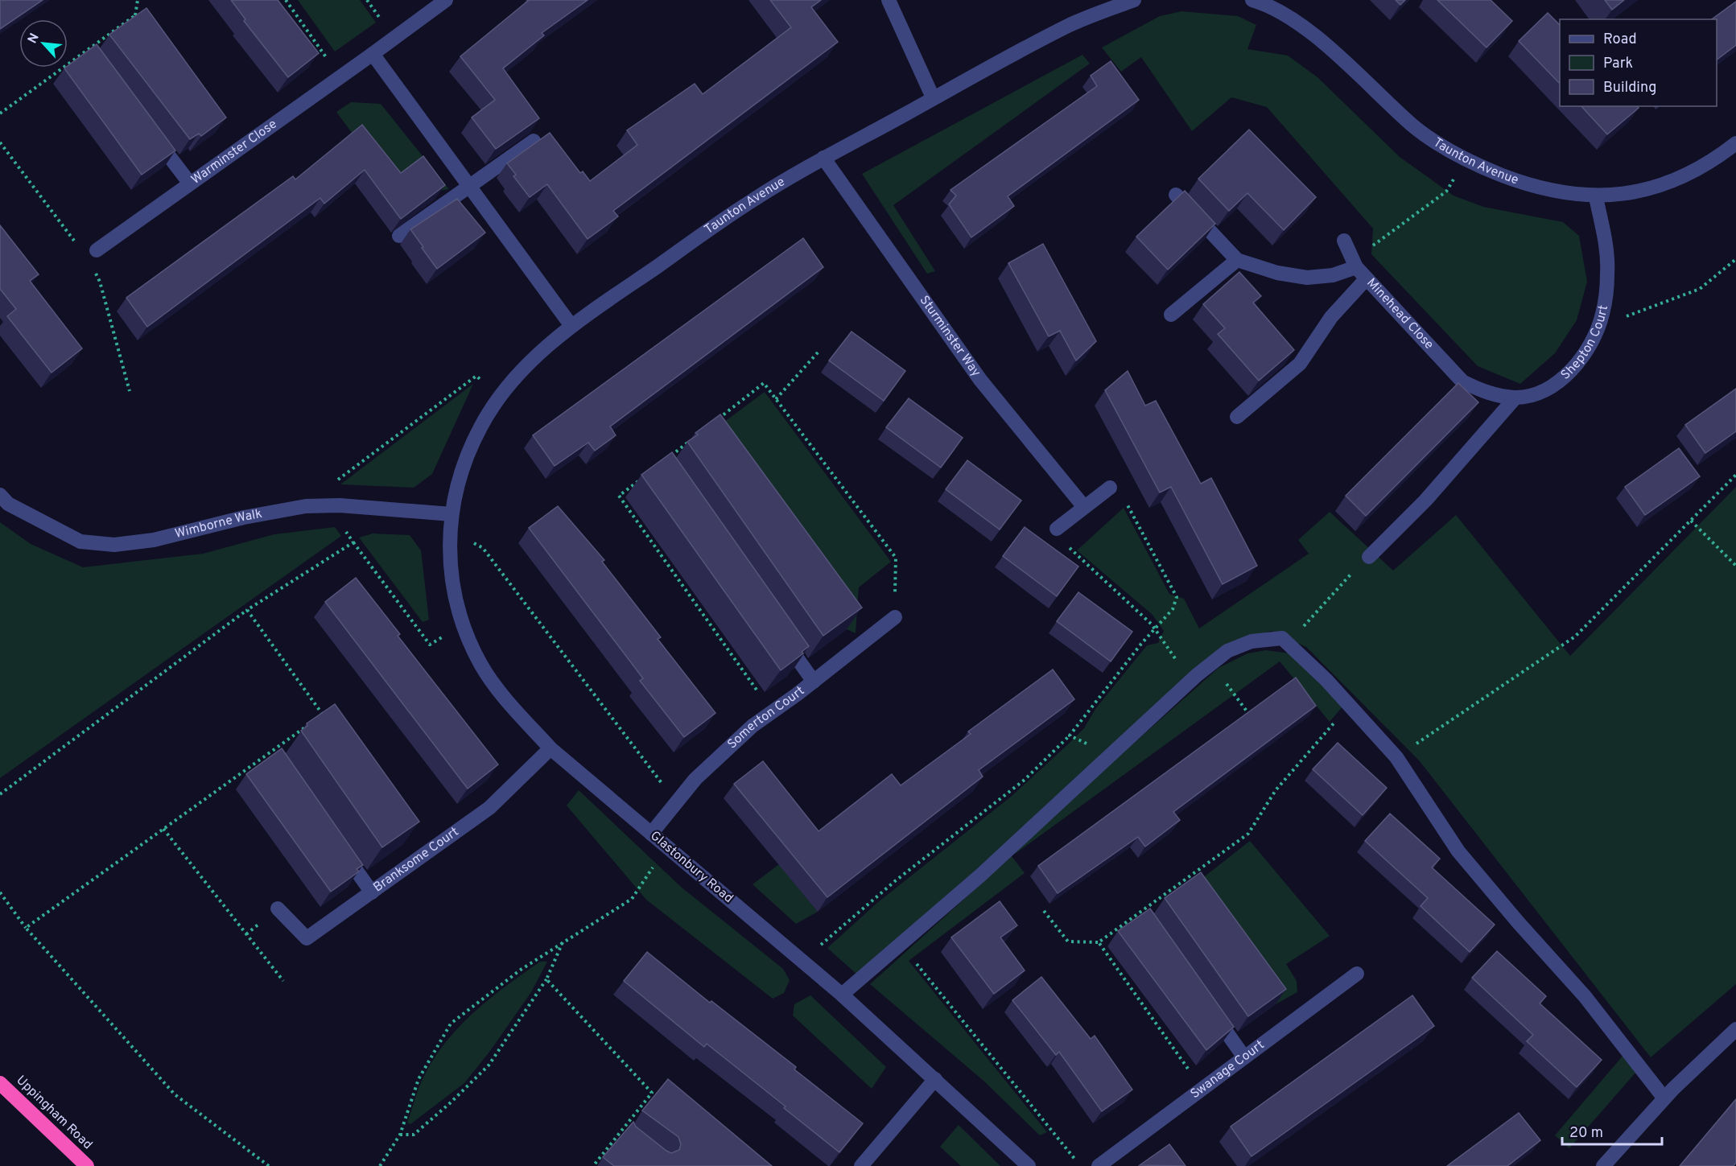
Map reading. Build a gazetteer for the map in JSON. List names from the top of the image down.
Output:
{
  "streets": {
    "highway": ["Uppingham Road"],
    "street": [
      "Warminster Close",
      "Taunton Avenue",
      "Minehead Close",
      "Sturminster Way",
      "Shepton Court",
      "Wimborne Walk",
      "Somerton Court",
      "Branksome Court",
      "Glastonbury Road",
      "Swanage Court"
    ]
  },
  "crossings": [
    ["Taunton Avenue", "Sturminster Way"],
    ["Taunton Avenue", "Shepton Court"],
    ["Taunton Avenue", "Wimborne Walk"],
    ["Taunton Avenue", "Glastonbury Road"],
    ["Minehead Close", "Shepton Court"],
    ["Wimborne Walk", "Glastonbury Road"],
    ["Somerton Court", "Glastonbury Road"],
    ["Branksome Court", "Glastonbury Road"]
  ],
  "legend": ["Road", "Park", "Building"],
  "scale_bar": "20 m",
  "north": "top left"
}
